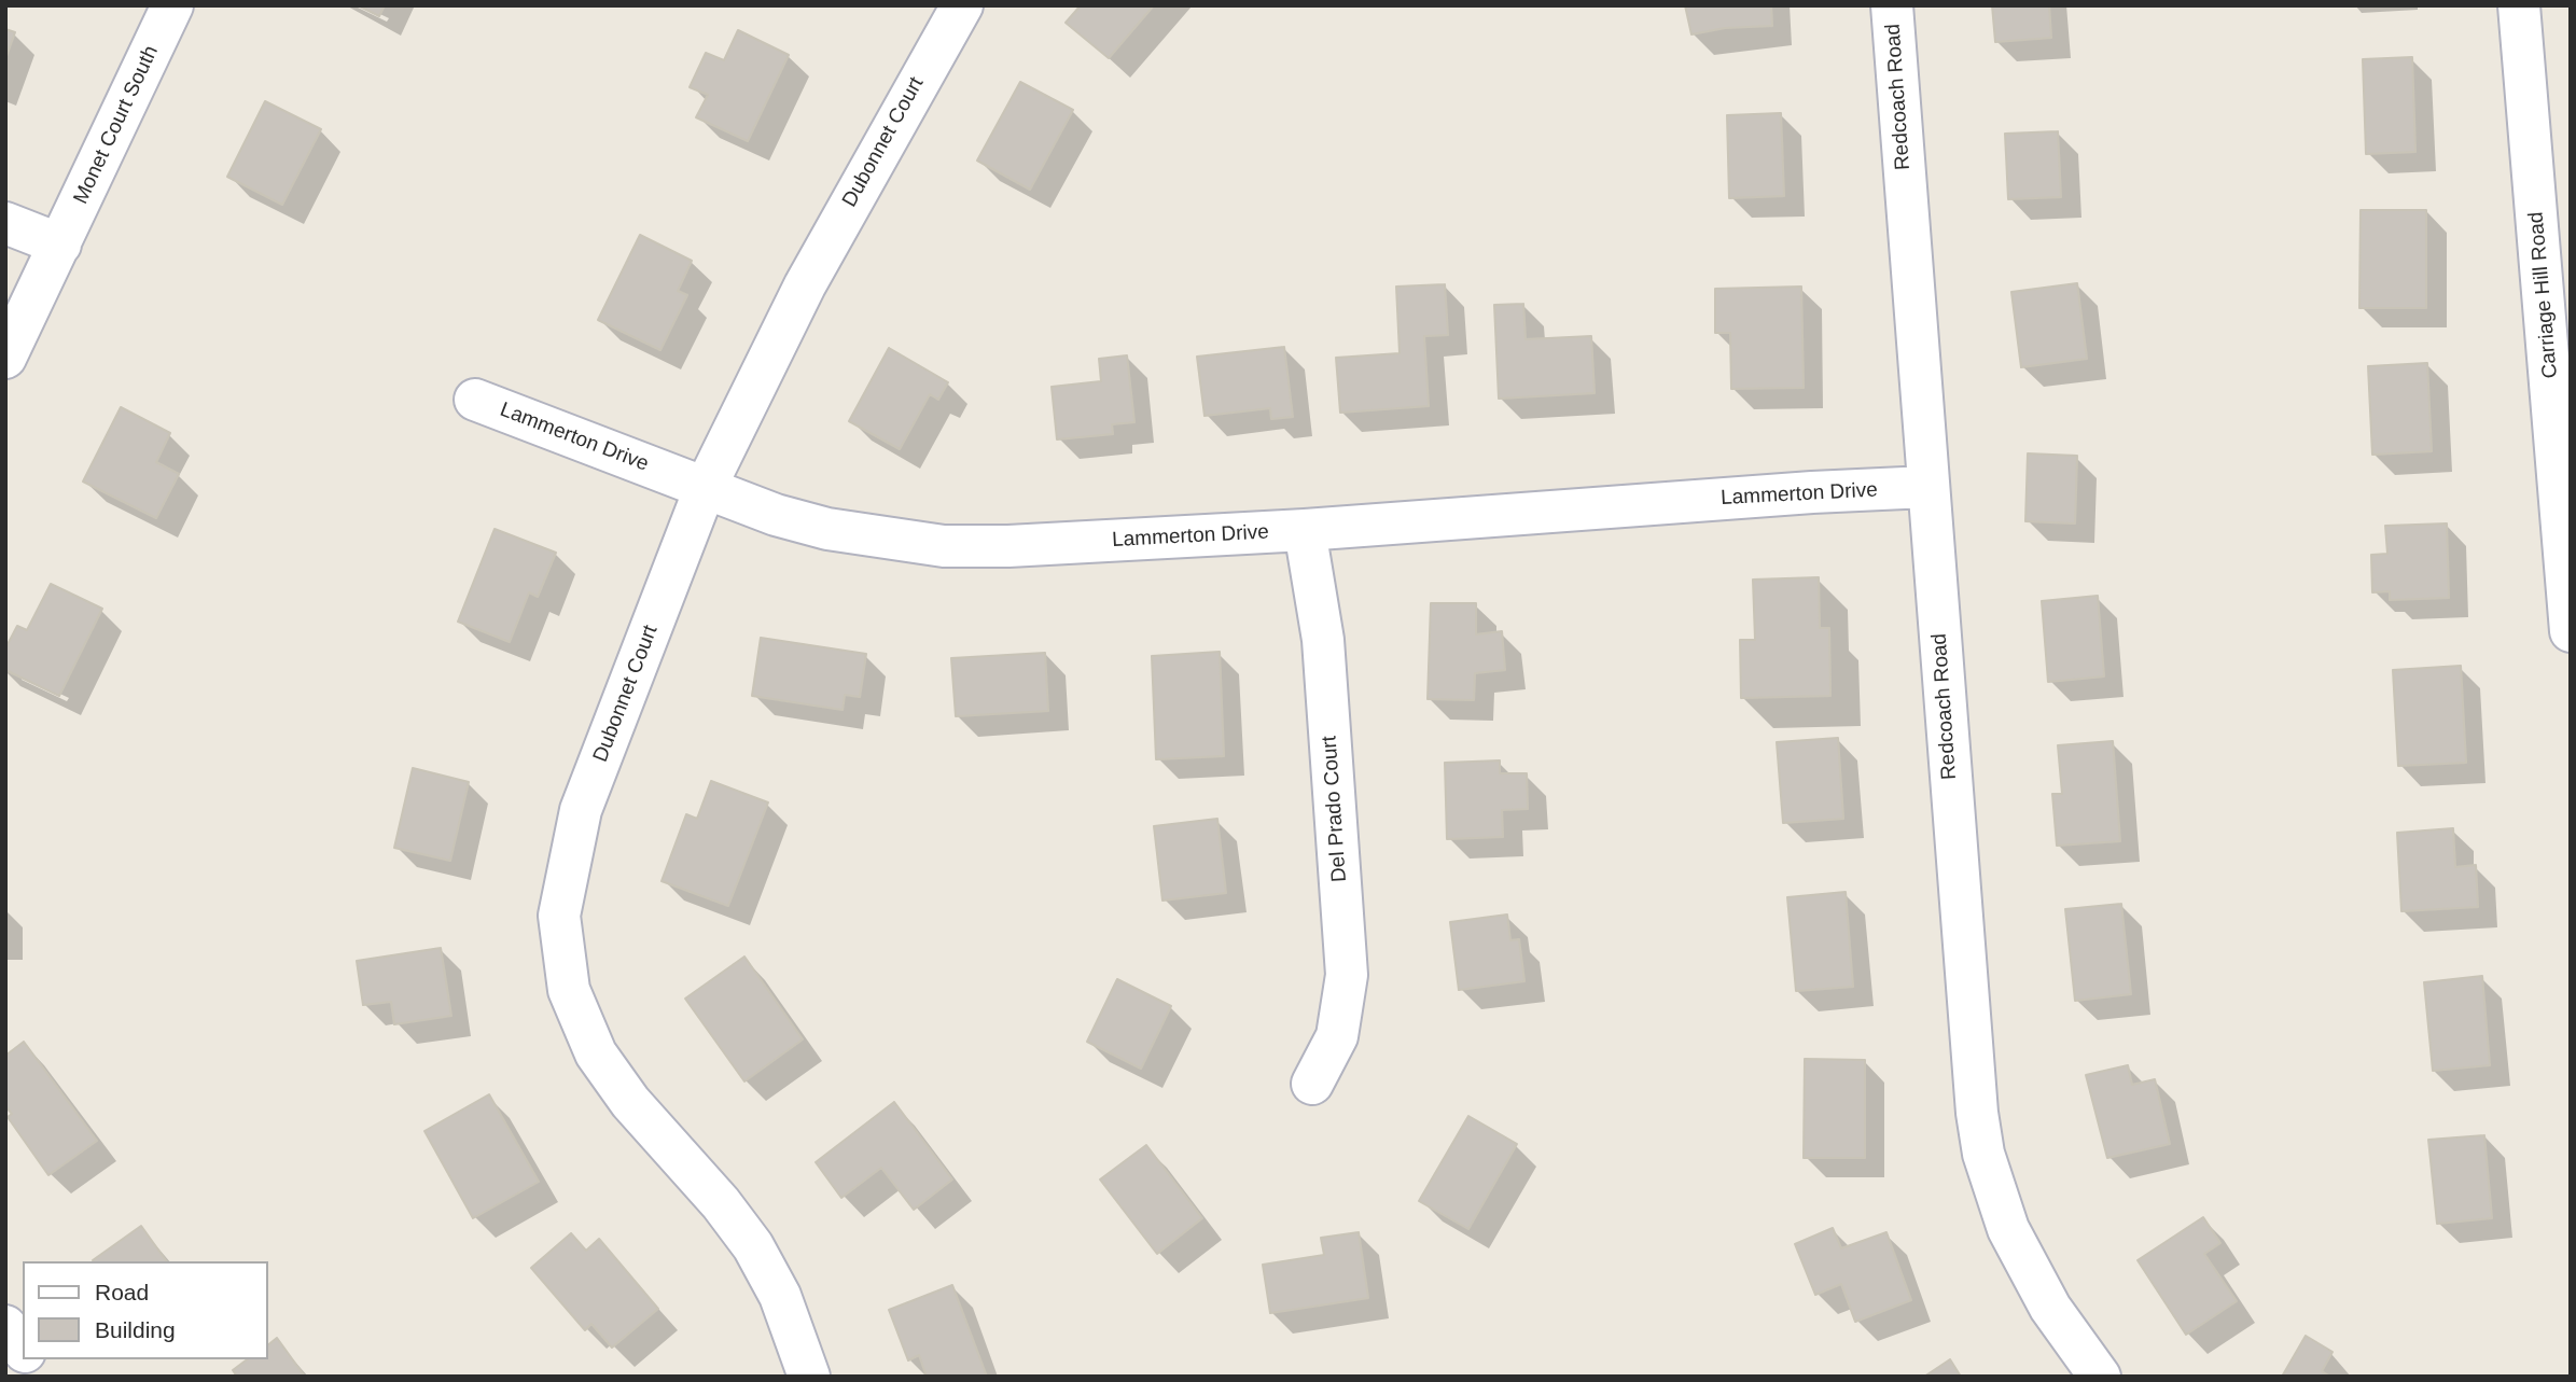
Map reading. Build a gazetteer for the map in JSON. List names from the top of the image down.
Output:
{
  "streets": {
    "street": [
      "Redcoach Road",
      "Monet Court South",
      "Dubonnet Court",
      "Carriage Hill Road",
      "Lammerton Drive",
      "Del Prado Court"
    ]
  },
  "crossings": [
    ["Redcoach Road", "Lammerton Drive"],
    ["Dubonnet Court", "Lammerton Drive"],
    ["Lammerton Drive", "Del Prado Court"]
  ],
  "legend": ["Road", "Building"]
}
